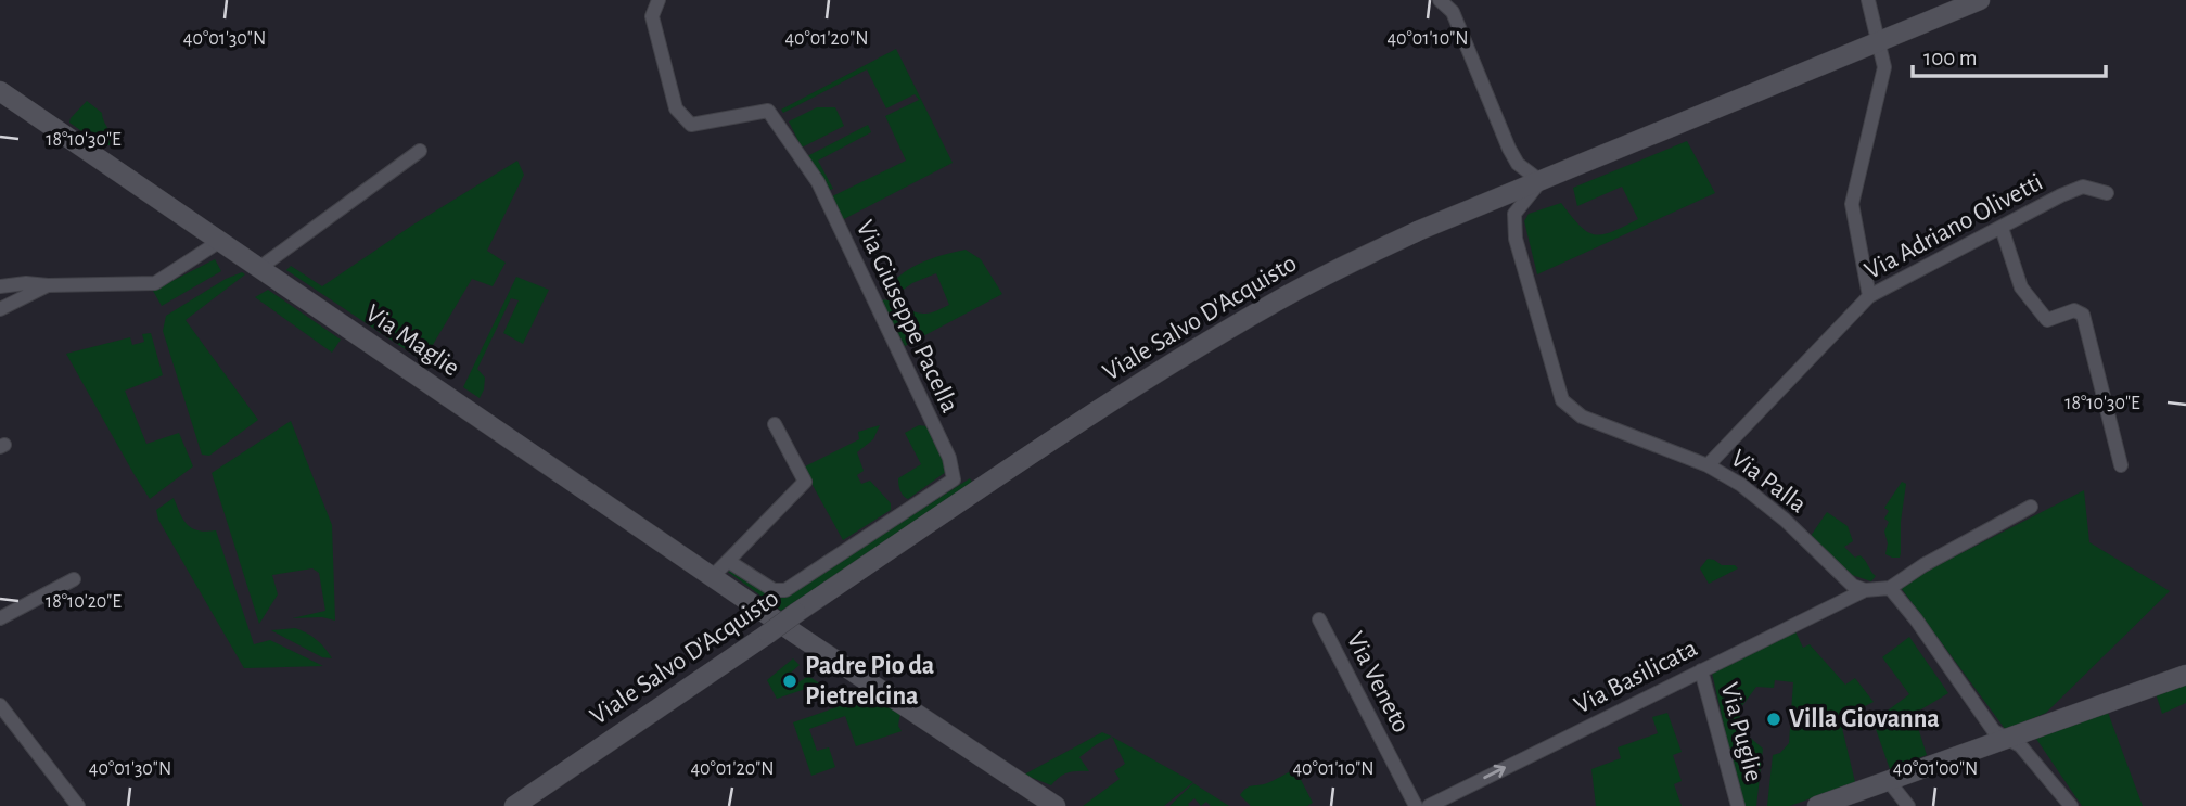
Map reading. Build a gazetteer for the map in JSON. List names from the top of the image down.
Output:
{
  "streets": {
    "street": [
      "Via Adriano Olivetti",
      "Via Giuseppe Pacella",
      "Viale Salvo D'Acquisto",
      "Via Maglie",
      "Via Palla",
      "Via Basilicata",
      "Via Veneto",
      "Via Puglie"
    ]
  },
  "crossings": [
    ["Via Adriano Olivetti", "Via Palla"],
    ["Viale Salvo D'Acquisto", "Via Palla"],
    ["Via Palla", "Via Basilicata"],
    ["Via Basilicata", "Via Puglie"]
  ],
  "one_way": ["Via Basilicata"],
  "places": ["Padre Pio da Pietrelcina", "Villa Giovanna"],
  "scale_bar": "100 m",
  "coordinates": [
    "40°01'30\"N",
    "40°01'20\"N",
    "40°01'10\"N",
    "18°10'30\"E",
    "18°10'20\"E",
    "40°01'00\"N"
  ]
}
